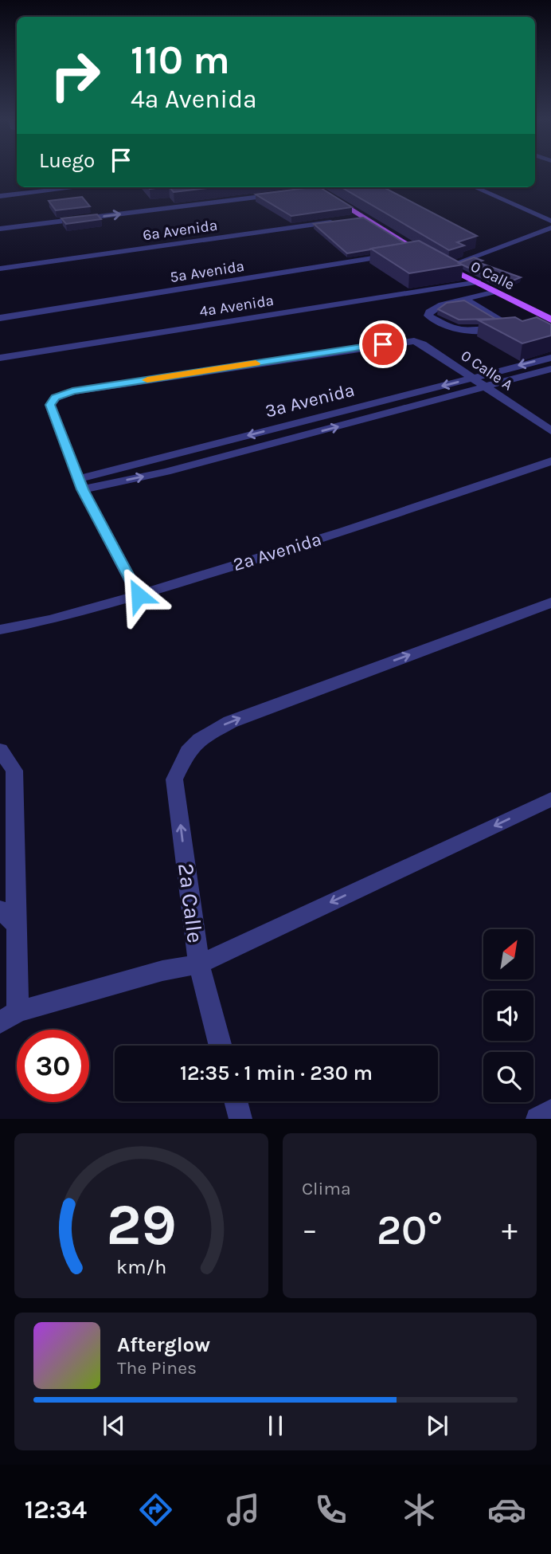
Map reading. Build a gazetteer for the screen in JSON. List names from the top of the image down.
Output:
{
  "streets": {
    "main road": ["0 Calle"],
    "street": [
      "6a Avenida",
      "5a Avenida",
      "4a Avenida",
      "0 Calle A",
      "3a Avenida",
      "2a Avenida",
      "2a Calle"
    ]
  },
  "crossings": [
    ["0 Calle", "4a Avenida"],
    ["0 Calle A", "3a Avenida"]
  ],
  "one_way": ["2a Calle"],
  "north": "top right",
  "page": {
    "turn": ["110 m", "4a Avenida"],
    "then": "Luego",
    "limit": "30",
    "trip": "12:35 · 1 min · 230 m",
    "tile": "Clima",
    "heat": ["−", "20°", "+"],
    "song": ["Afterglow", "The Pines"],
    "tabs": "12:34",
    "gauge": ["29", "km/h"]
  }
}
